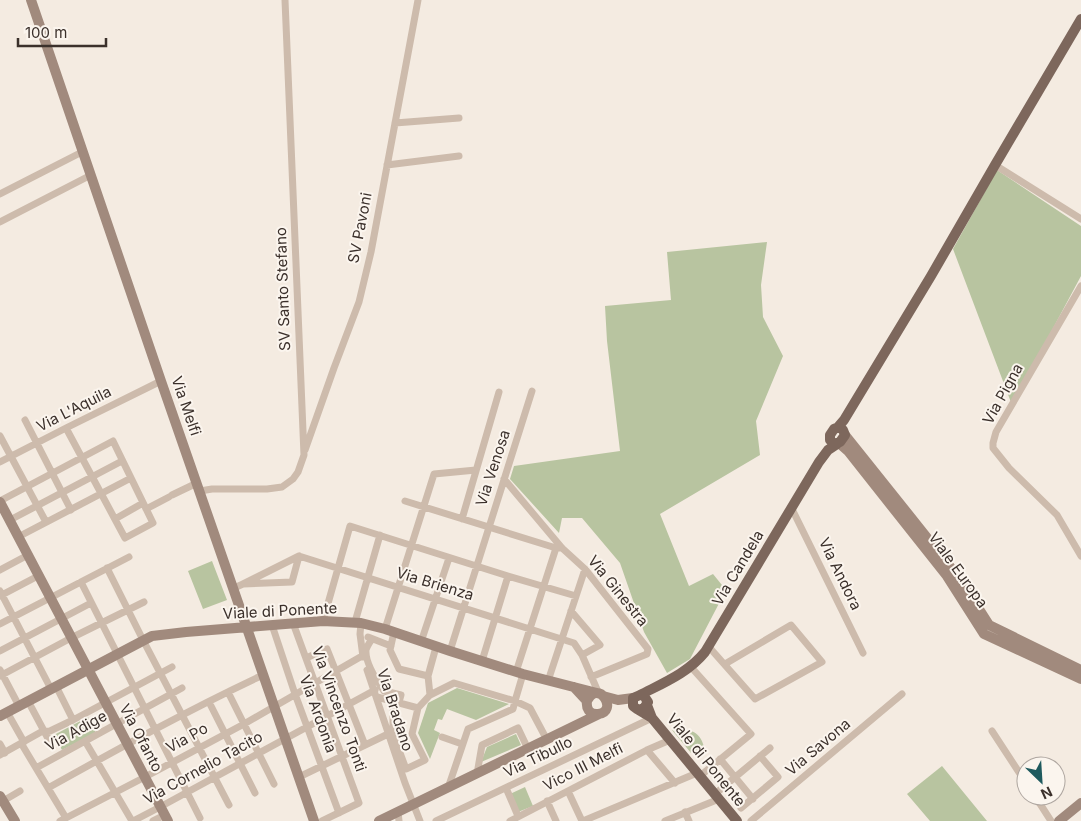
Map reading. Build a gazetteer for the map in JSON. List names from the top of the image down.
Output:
{
  "streets": {
    "main road": ["Via Candela", "Viale di Ponente"],
    "street": [
      "SV Pavoni",
      "SV Santo Stefano",
      "Via Pigna",
      "Via Melfi",
      "Via L'Aquila",
      "Via Venosa",
      "Viale Europa",
      "Via Andora",
      "Via Brienza",
      "Via Ginestra",
      "Via Vincenzo Tonti",
      "Via Bradano",
      "Via Ardonia",
      "Via Adige",
      "Via Ofanto",
      "Via Po",
      "Via Savona",
      "Via Tibullo",
      "Vico III Melfi",
      "Via Cornelio Tacito"
    ]
  },
  "crossings": [
    ["SV Pavoni", "SV Santo Stefano"],
    ["SV Santo Stefano", "Via Melfi"],
    ["Via Melfi", "Via L'Aquila"],
    ["Via Melfi", "Viale di Ponente"],
    ["Via Melfi", "Via Po"],
    ["Via Melfi", "Via Cornelio Tacito"],
    ["Via Venosa", "Via Brienza"],
    ["Via Venosa", "Via Ginestra"],
    ["Via Candela", "Viale Europa"],
    ["Via Candela", "Via Andora"],
    ["Via Candela", "Viale di Ponente"],
    ["Via Brienza", "Via Bradano"],
    ["Viale di Ponente", "Via Vincenzo Tonti"],
    ["Viale di Ponente", "Via Bradano"],
    ["Viale di Ponente", "Via Ardonia"],
    ["Viale di Ponente", "Via Ofanto"],
    ["Viale di Ponente", "Via Tibullo"],
    ["Viale di Ponente", "Vico III Melfi"],
    ["Via Vincenzo Tonti", "Via Ardonia"],
    ["Via Vincenzo Tonti", "Via Po"],
    ["Via Vincenzo Tonti", "Via Cornelio Tacito"],
    ["Via Bradano", "Via Po"],
    ["Via Bradano", "Via Cornelio Tacito"],
    ["Via Ardonia", "Via Po"],
    ["Via Ardonia", "Via Cornelio Tacito"],
    ["Via Adige", "Via Ofanto"],
    ["Via Ofanto", "Via Po"],
    ["Via Ofanto", "Via Cornelio Tacito"]
  ],
  "scale_bar": "100 m",
  "north": "bottom right"
}
